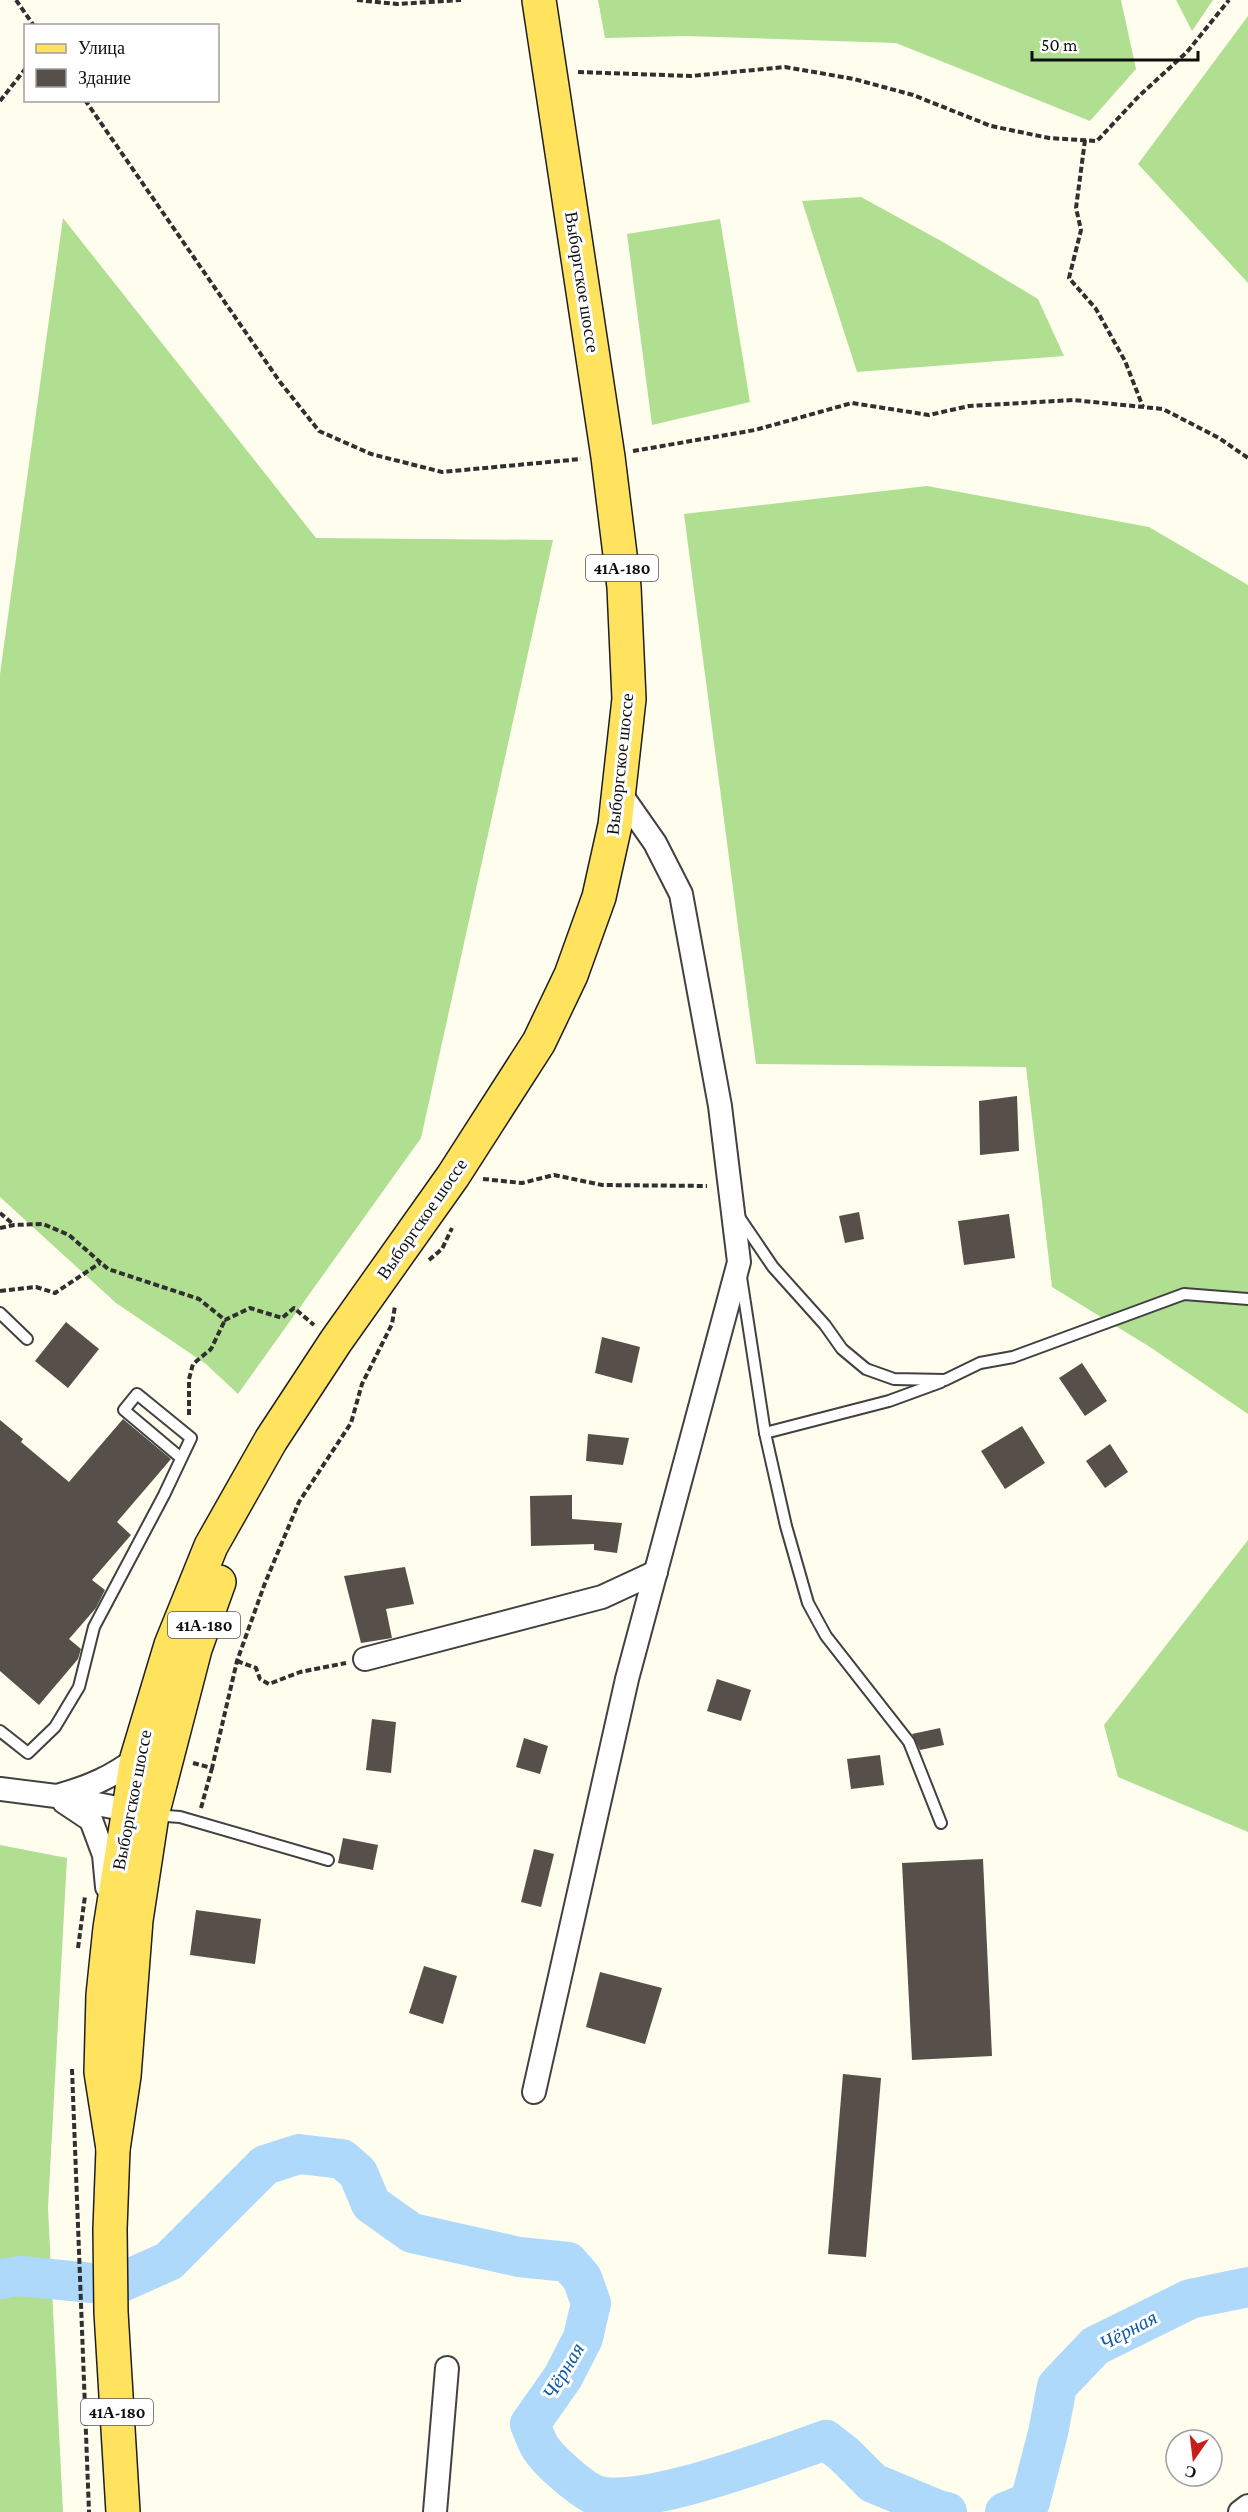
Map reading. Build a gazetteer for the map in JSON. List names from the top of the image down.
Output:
{
  "streets": {
    "main road": ["Выборгское шоссе", "41А-180"]
  },
  "water": ["Чёрная"],
  "legend": ["Улица", "Здание"],
  "scale_bar": "50 m",
  "north": "bottom"
}
